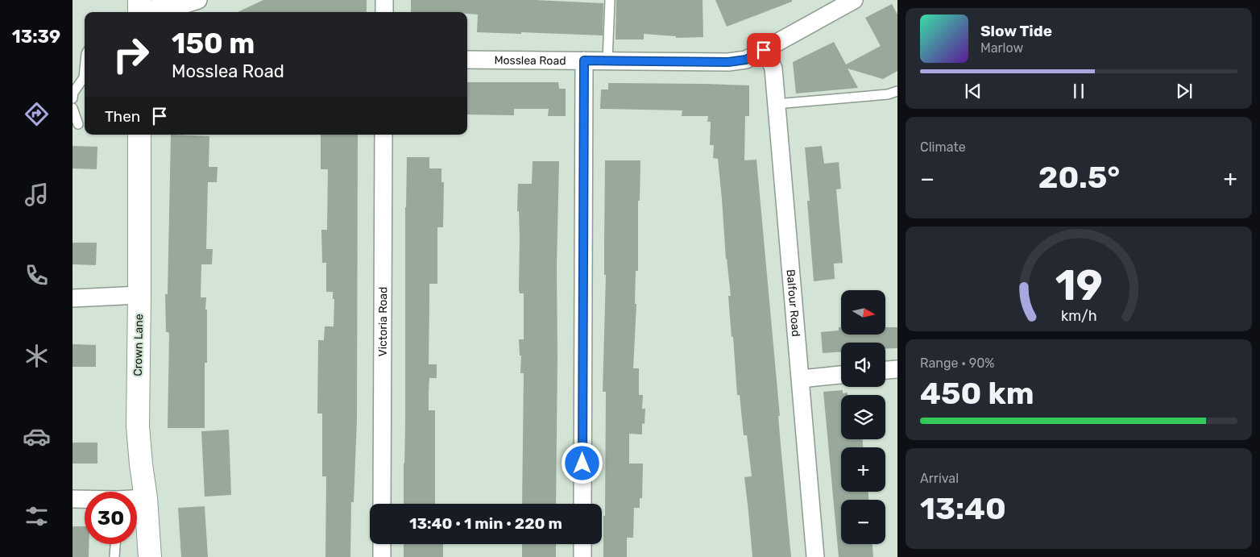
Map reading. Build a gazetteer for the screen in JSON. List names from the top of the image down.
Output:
{
  "streets": {
    "street": [
      "Mosslea Road",
      "Balfour Road",
      "Victoria Road",
      "Crown Lane"
    ]
  },
  "crossings": [
    ["Mosslea Road", "Balfour Road"]
  ],
  "north": "right",
  "page": {
    "tabs": "13:39",
    "turn": ["150 m", "Mosslea Road"],
    "song": ["Slow Tide", "Marlow"],
    "then": "Then",
    "tile": [
      "Climate",
      ["Range · 90%", "450 km"],
      ["Arrival", "13:40"]
    ],
    "heat": ["−", "20.5°", "+"],
    "map_buttons": ["+", "−"],
    "limit": "30",
    "trip": "13:40 · 1 min · 220 m",
    "gauge": ["19", "km/h"]
  }
}
